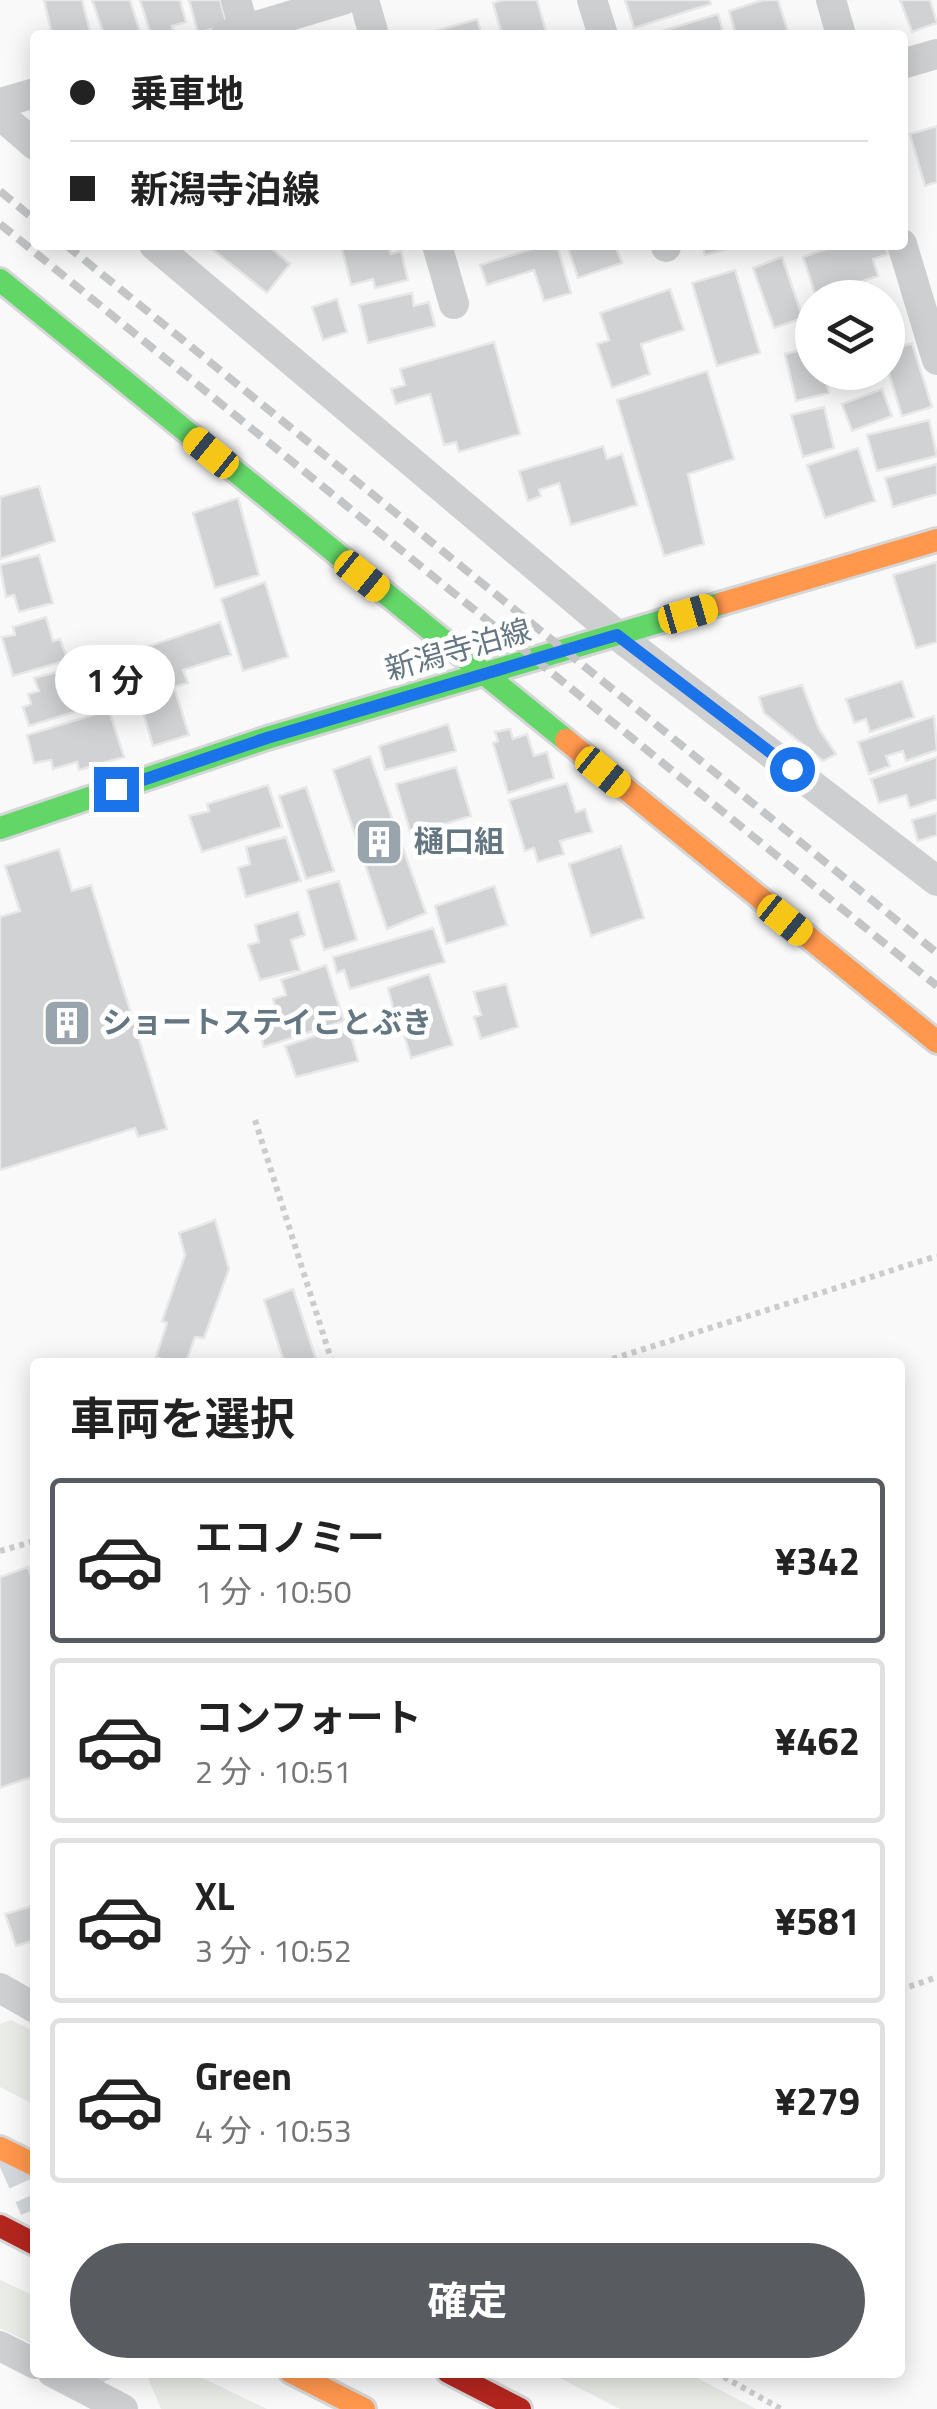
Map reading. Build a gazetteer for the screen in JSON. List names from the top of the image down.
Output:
{
  "streets": {
    "main road": ["新潟寺泊線"]
  },
  "places": {
    "building": ["樋口組", "ショートステイことぶき"]
  },
  "page": {
    "banner": ["乗車地", "新潟寺泊線"],
    "bubble": "1 分",
    "heading": "車両を選択",
    "list": [
      {
        "name": "エコノミー",
        "note": "1 分 · 10:50",
        "value": "¥342"
      },
      {
        "name": "コンフォート",
        "note": "2 分 · 10:51",
        "value": "¥462"
      },
      {
        "name": "XL",
        "note": "3 分 · 10:52",
        "value": "¥581"
      },
      {
        "name": "Green",
        "note": "4 分 · 10:53",
        "value": "¥279"
      }
    ],
    "buttons": "確定"
  }
}
